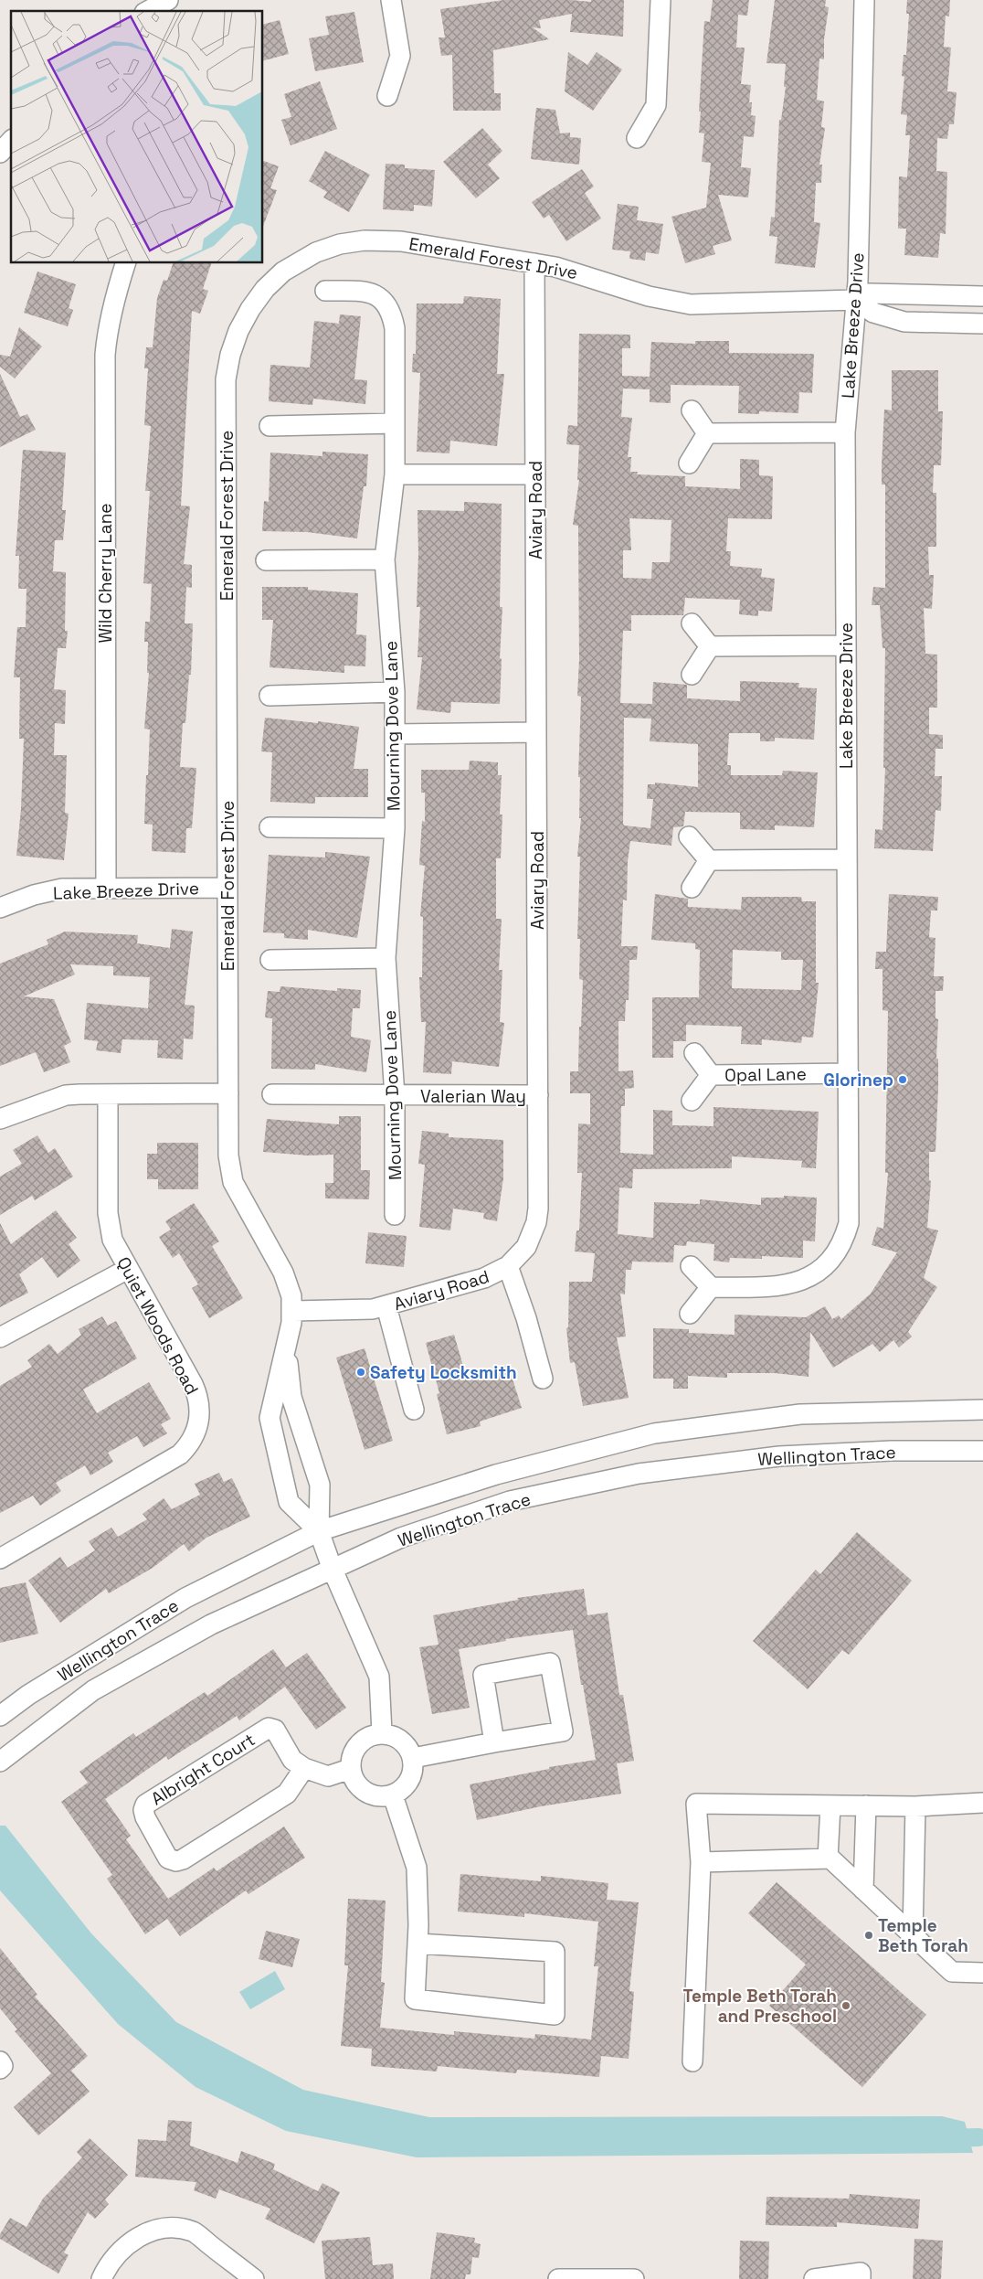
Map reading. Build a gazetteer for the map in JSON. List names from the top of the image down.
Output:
{
  "streets": {
    "street": [
      "Emerald Forest Drive",
      "Lake Breeze Drive",
      "Aviary Road",
      "Wild Cherry Lane",
      "Mourning Dove Lane",
      "Opal Lane",
      "Valerian Way",
      "Quiet Woods Road",
      "Wellington Trace",
      "Albright Court"
    ]
  },
  "crossings": [
    ["Emerald Forest Drive", "Lake Breeze Drive"],
    ["Emerald Forest Drive", "Aviary Road"],
    ["Emerald Forest Drive", "Wellington Trace"],
    ["Emerald Forest Drive", "Albright Court"],
    ["Lake Breeze Drive", "Wild Cherry Lane"],
    ["Lake Breeze Drive", "Opal Lane"],
    ["Aviary Road", "Valerian Way"],
    ["Mourning Dove Lane", "Valerian Way"]
  ],
  "places": [
    "Glorinep",
    "Safety Locksmith",
    "Temple Beth Torah",
    "Temple Beth Torah and Preschool"
  ]
}
